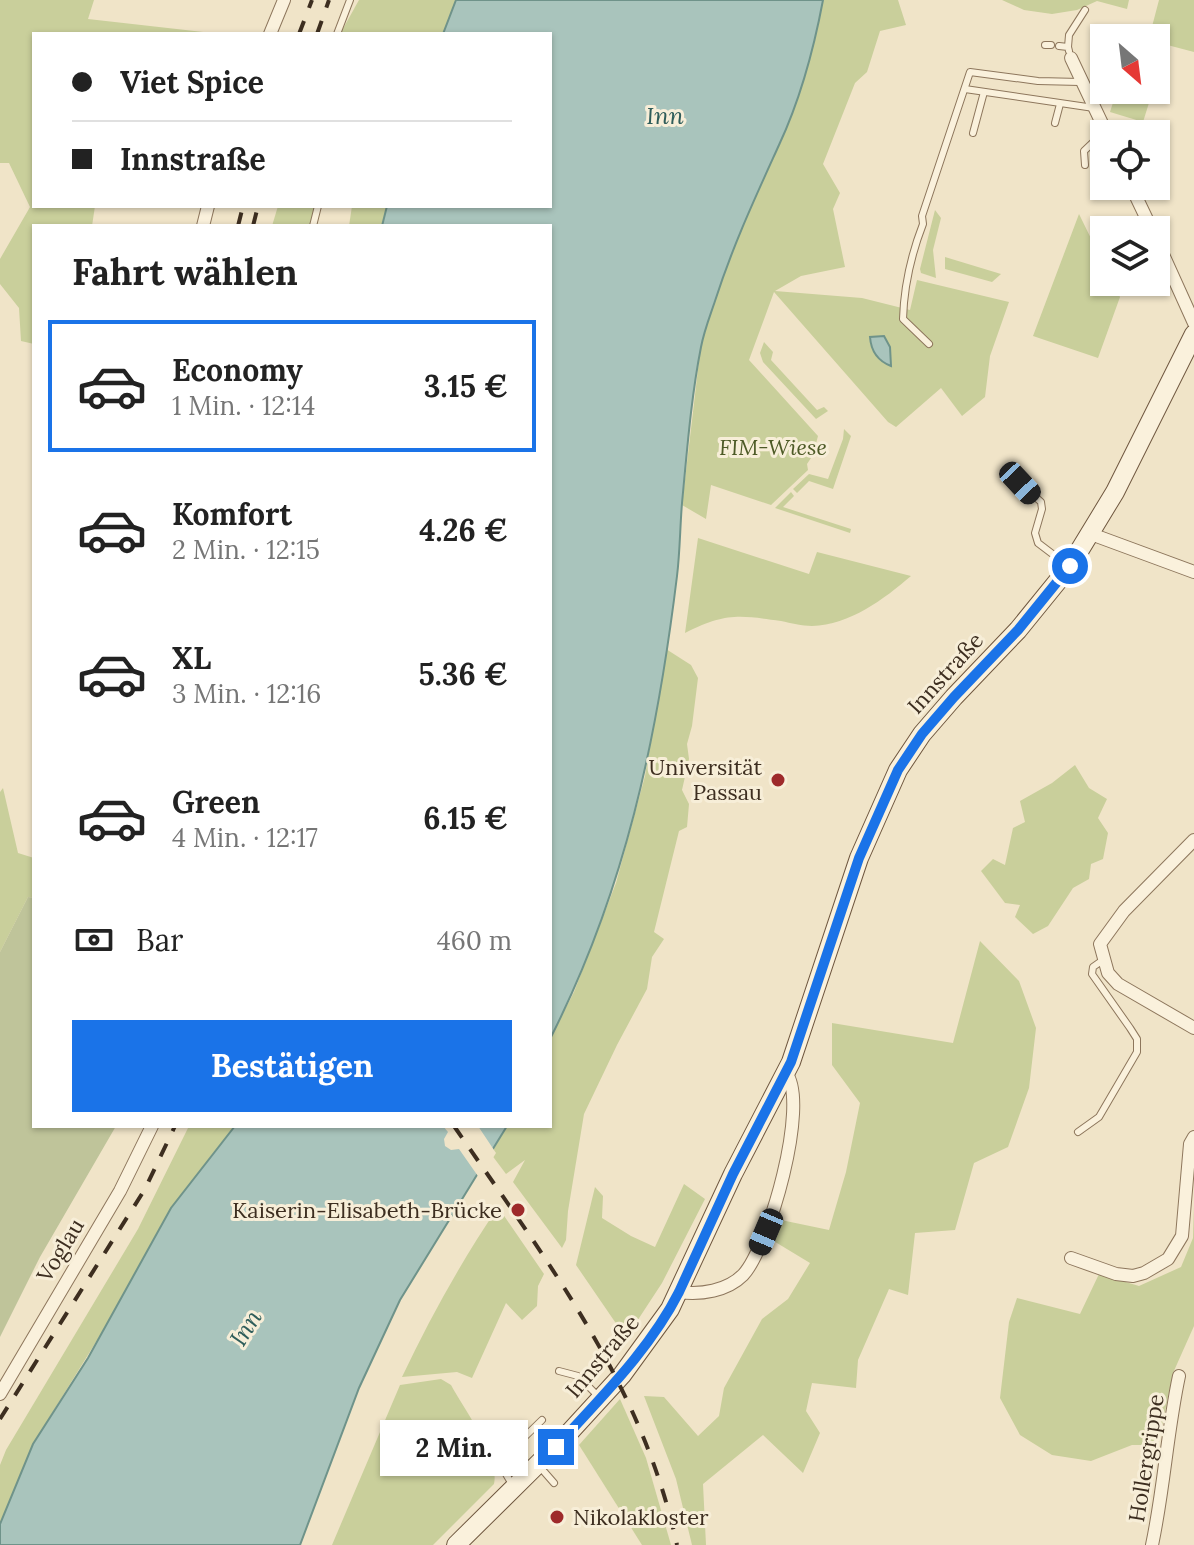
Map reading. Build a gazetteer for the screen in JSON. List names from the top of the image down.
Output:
{
  "streets": {
    "street": ["Innstraße", "Voglau", "Hollergrippe"]
  },
  "water": ["Inn"],
  "parks": ["FIM-Wiese"],
  "places": ["Universität Passau", "Kaiserin-Elisabeth-Brücke", "Nikolakloster"],
  "north": "bottom right",
  "page": {
    "banner": ["Viet Spice", "Innstraße"],
    "heading": "Fahrt wählen",
    "list": [
      {
        "name": "Economy",
        "note": "1 Min. · 12:14",
        "value": "3.15 €"
      },
      {
        "name": "Komfort",
        "note": "2 Min. · 12:15",
        "value": "4.26 €"
      },
      {
        "name": "XL",
        "note": "3 Min. · 12:16",
        "value": "5.36 €"
      },
      {
        "name": "Green",
        "note": "4 Min. · 12:17",
        "value": "6.15 €"
      }
    ],
    "pay": ["Bar", "460 m"],
    "buttons": "Bestätigen",
    "bubble": "2 Min."
  }
}
